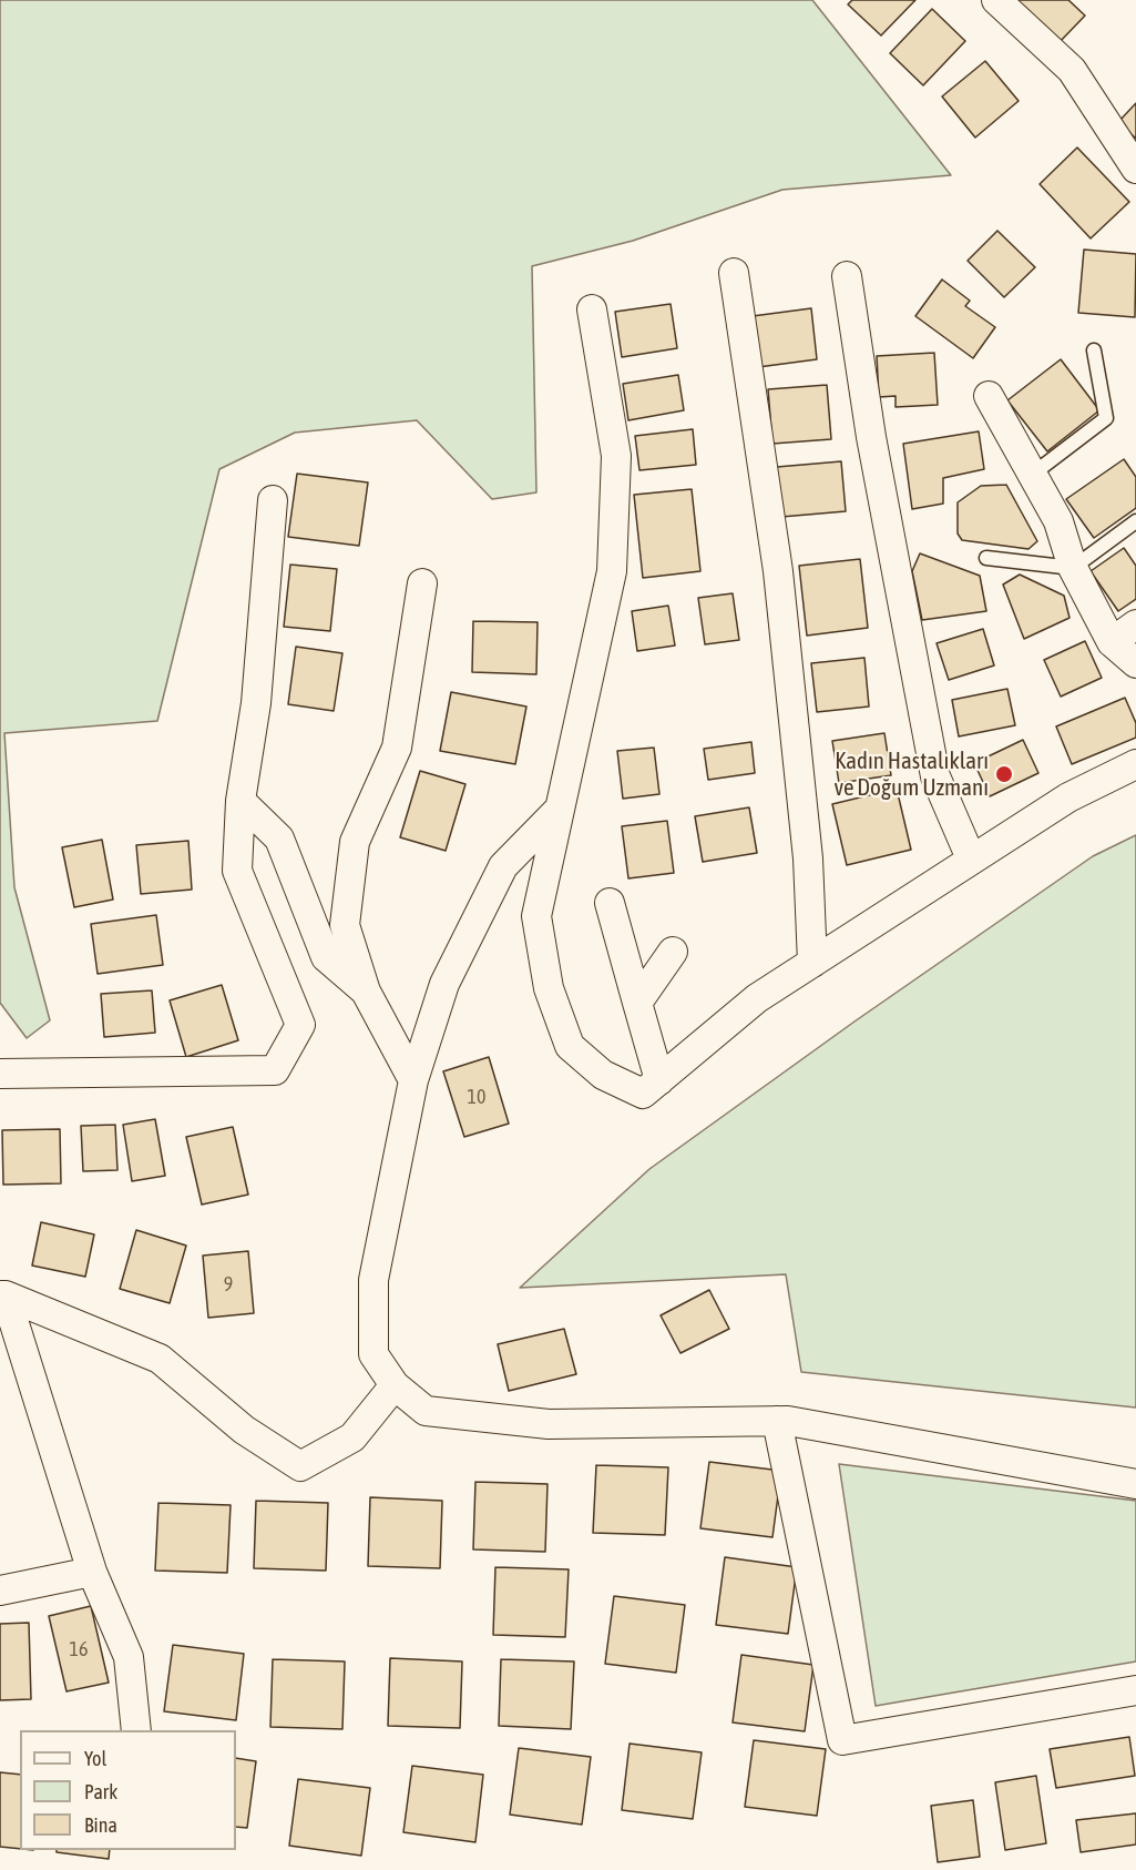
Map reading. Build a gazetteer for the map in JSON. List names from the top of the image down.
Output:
{
  "places": ["Kadın Hastalıkları ve Doğum Uzmanı"],
  "house_numbers": ["10", "9", "16"],
  "legend": ["Yol", "Park", "Bina"]
}
